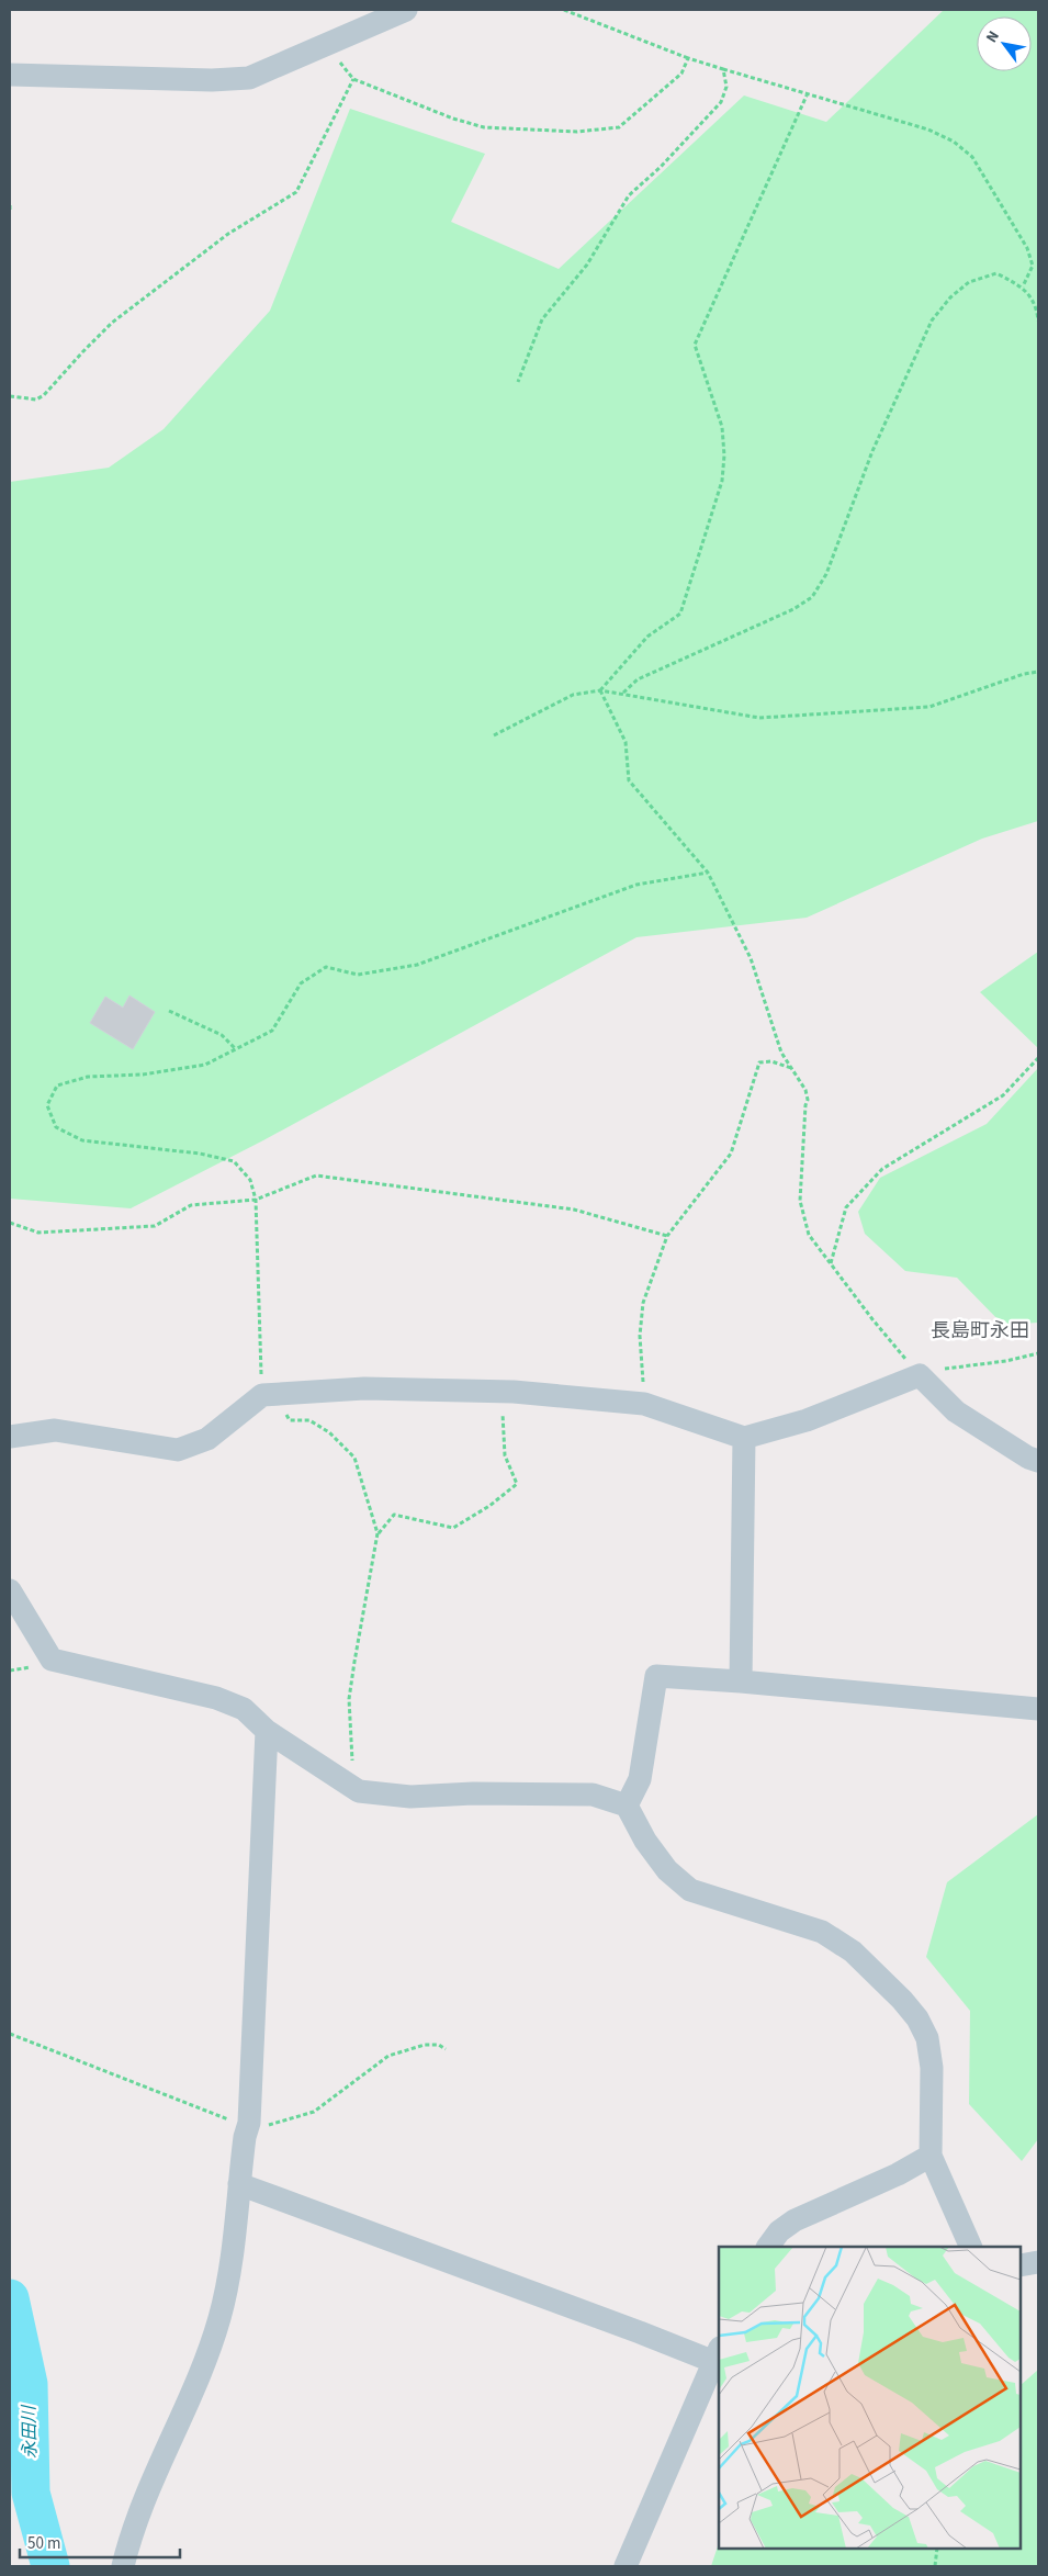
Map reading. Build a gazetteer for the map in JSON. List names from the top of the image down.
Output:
{
  "districts": ["長島町永田"],
  "water": ["永田川"],
  "scale_bar": "50 m",
  "north": "top left"
}
